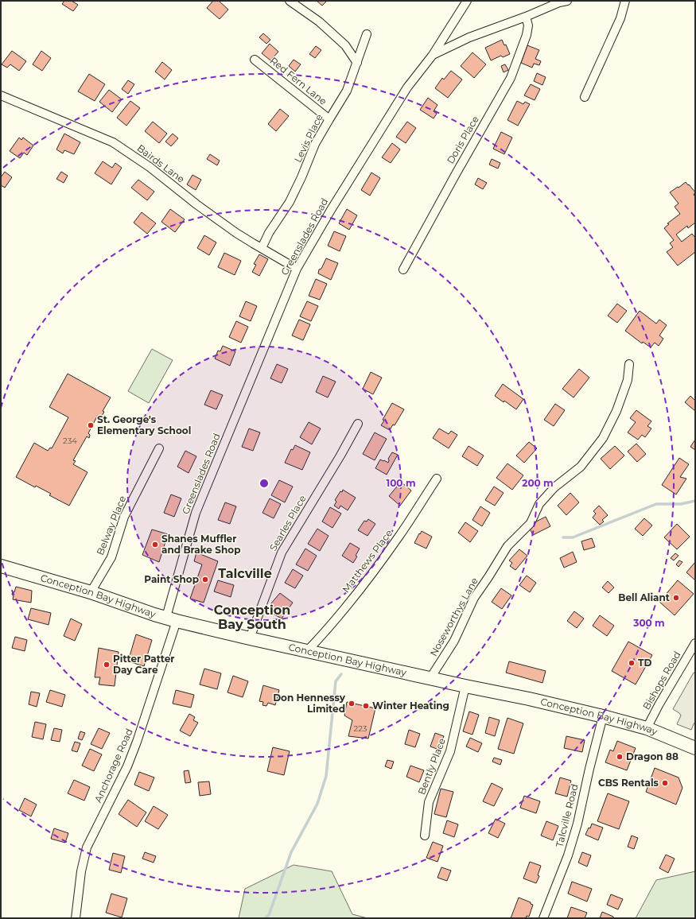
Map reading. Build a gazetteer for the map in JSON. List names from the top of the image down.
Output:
{
  "streets": {
    "main road": ["Conception Bay Highway"],
    "street": [
      "Red Fern Lane",
      "Levis Place",
      "Doris Place",
      "Bairds Lane",
      "Greenslades Road",
      "Searles Place",
      "Belway Place",
      "Matthews Place",
      "Noseworthys Lane",
      "Bishops Road",
      "Anchorage Road",
      "Bently Place",
      "Talcville Road"
    ]
  },
  "crossings": [
    ["Red Fern Lane", "Levis Place"],
    ["Levis Place", "Bairds Lane"],
    ["Doris Place", "Greenslades Road"],
    ["Bairds Lane", "Greenslades Road"],
    ["Greenslades Road", "Conception Bay Highway"],
    ["Greenslades Road", "Anchorage Road"],
    ["Searles Place", "Conception Bay Highway"],
    ["Belway Place", "Conception Bay Highway"],
    ["Matthews Place", "Conception Bay Highway"],
    ["Conception Bay Highway", "Noseworthys Lane"],
    ["Conception Bay Highway", "Bishops Road"],
    ["Conception Bay Highway", "Anchorage Road"],
    ["Conception Bay Highway", "Bently Place"],
    ["Conception Bay Highway", "Talcville Road"]
  ],
  "districts": ["Talcville", "Conception Bay South"],
  "places": [
    "St. George's Elementary School",
    "Shanes Muffler and Brake Shop",
    "Paint Shop",
    "Bell Aliant",
    "TD",
    "Pitter Patter Day Care",
    "Don Hennessy Limited",
    "Winter Heating",
    "Dragon 88",
    "CBS Rentals"
  ],
  "house_numbers": ["234", "223"],
  "rings": ["100 m", "200 m", "300 m"]
}
